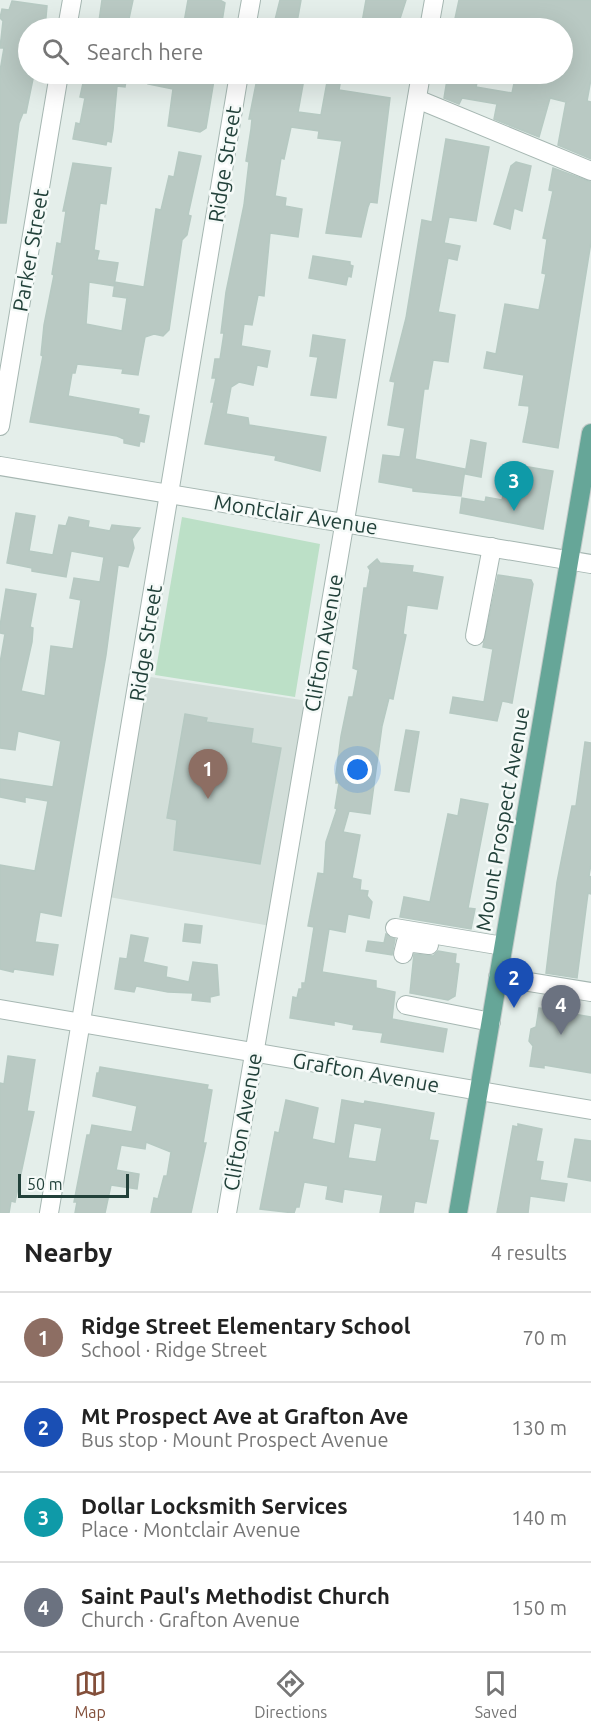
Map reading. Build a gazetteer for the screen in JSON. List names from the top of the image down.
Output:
{
  "streets": {
    "main road": ["Mount Prospect Avenue"],
    "street": [
      "Ridge Street",
      "Parker Street",
      "Montclair Avenue",
      "Clifton Avenue",
      "Grafton Avenue"
    ]
  },
  "crossings": [
    ["Ridge Street", "Montclair Avenue"],
    ["Ridge Street", "Grafton Avenue"],
    ["Montclair Avenue", "Clifton Avenue"],
    ["Montclair Avenue", "Mount Prospect Avenue"],
    ["Clifton Avenue", "Grafton Avenue"],
    ["Mount Prospect Avenue", "Grafton Avenue"]
  ],
  "scale_bar": "50 m",
  "page": {
    "search": "Search here",
    "pins": [
      "3",
      "1",
      "2",
      "4"
    ],
    "scale": "50 m",
    "heading": ["Nearby", "4 results"],
    "list": [
      {
        "mark": "1",
        "name": "Ridge Street Elementary School",
        "note": "School · Ridge Street",
        "value": "70 m"
      },
      {
        "mark": "2",
        "name": "Mt Prospect Ave at Grafton Ave",
        "note": "Bus stop · Mount Prospect Avenue",
        "value": "130 m"
      },
      {
        "mark": "3",
        "name": "Dollar Locksmith Services",
        "note": "Place · Montclair Avenue",
        "value": "140 m"
      },
      {
        "mark": "4",
        "name": "Saint Paul's Methodist Church",
        "note": "Church · Grafton Avenue",
        "value": "150 m"
      }
    ],
    "nav": ["Map", "Directions", "Saved"]
  }
}
